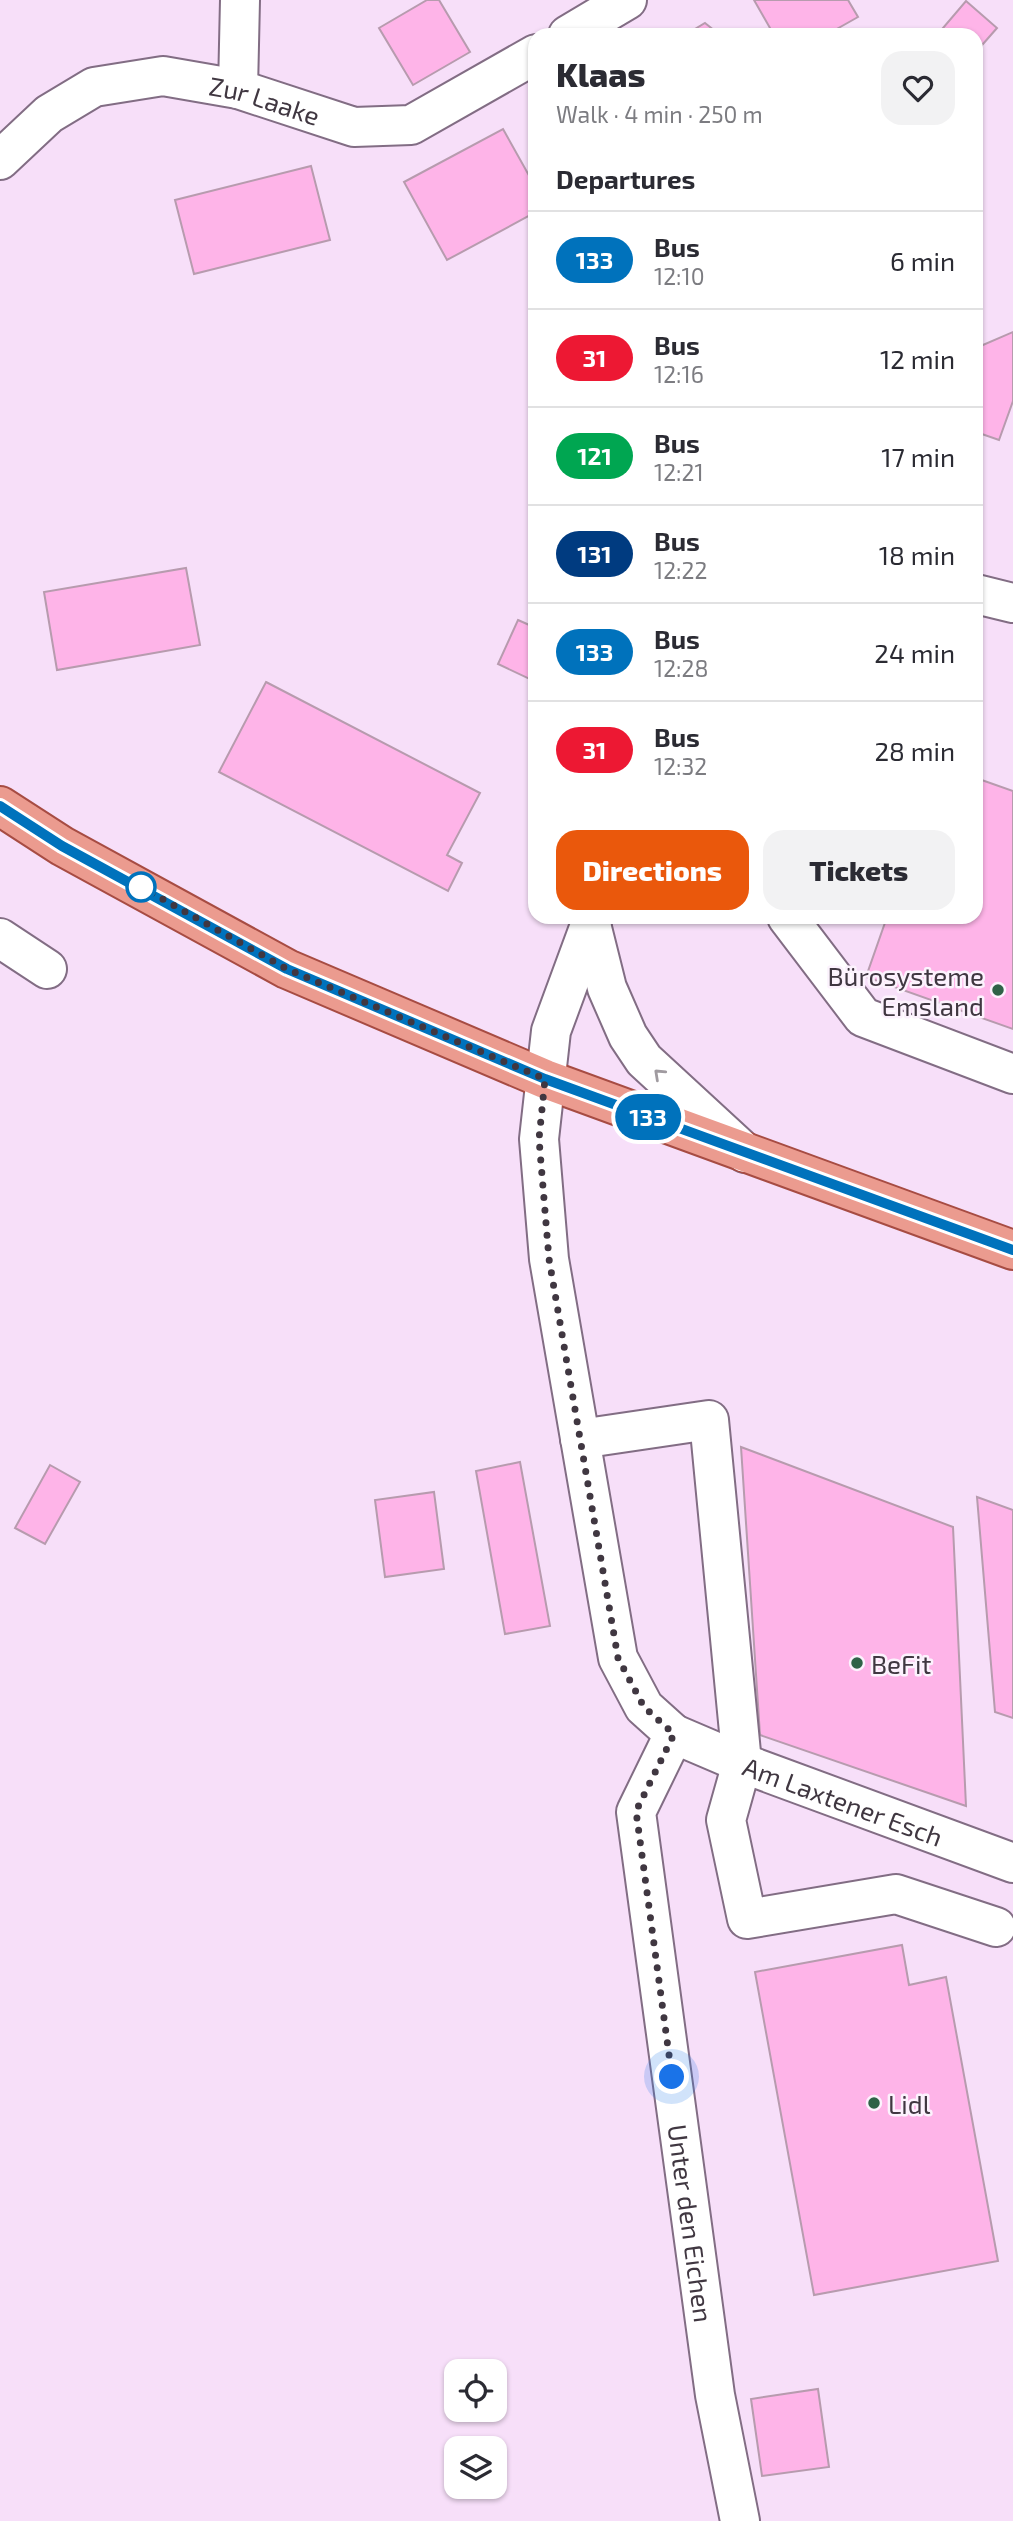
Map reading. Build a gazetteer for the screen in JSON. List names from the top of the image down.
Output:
{
  "streets": {
    "street": ["Zur Laake", "Am Laxtener Esch", "Unter den Eichen"]
  },
  "crossings": [
    ["Am Laxtener Esch", "Unter den Eichen"]
  ],
  "places": ["Bürosysteme Emsland", "BeFit", "Lidl"],
  "lines": ["bus line 133"],
  "page": {
    "on_map": "133",
    "heading": [
      ["Klaas", "Walk · 4 min · 250 m"],
      "Departures"
    ],
    "list": [
      {
        "mark": "133",
        "name": "Bus",
        "note": "12:10",
        "value": "6 min"
      },
      {
        "mark": "31",
        "name": "Bus",
        "note": "12:16",
        "value": "12 min"
      },
      {
        "mark": "121",
        "name": "Bus",
        "note": "12:21",
        "value": "17 min"
      },
      {
        "mark": "131",
        "name": "Bus",
        "note": "12:22",
        "value": "18 min"
      },
      {
        "mark": "133",
        "name": "Bus",
        "note": "12:28",
        "value": "24 min"
      },
      {
        "mark": "31",
        "name": "Bus",
        "note": "12:32",
        "value": "28 min"
      }
    ],
    "buttons": ["Directions", "Tickets"]
  }
}
